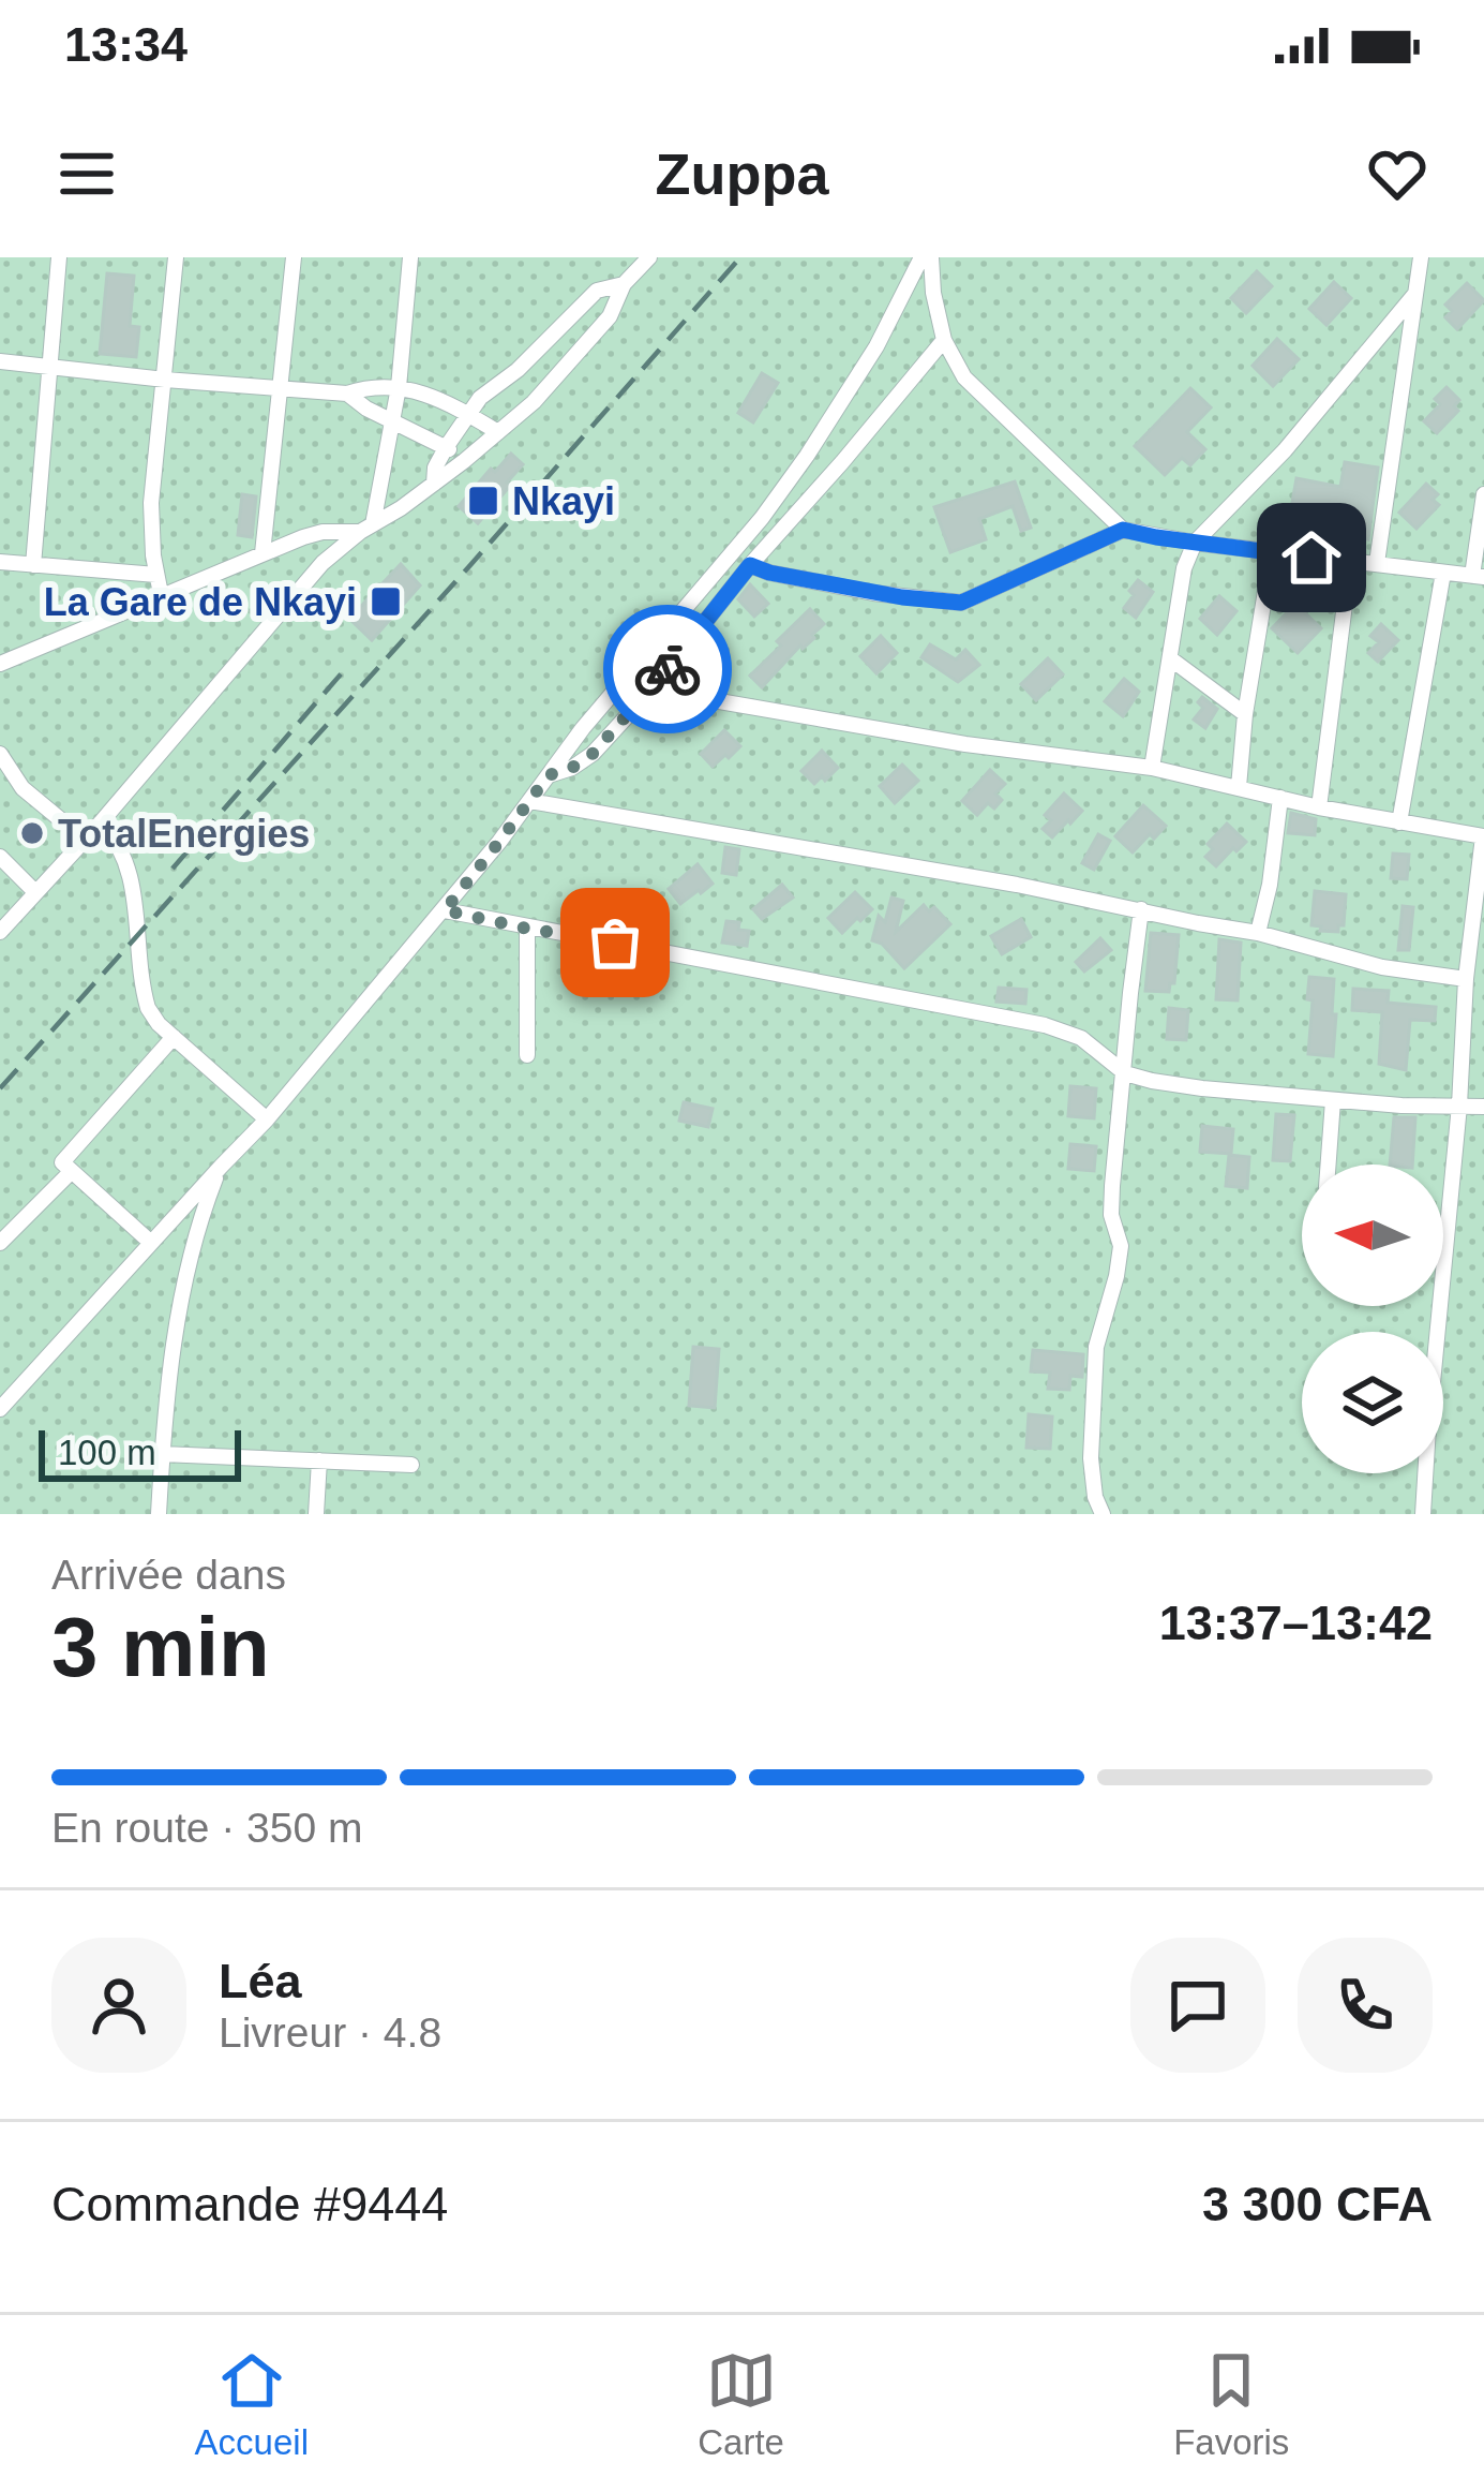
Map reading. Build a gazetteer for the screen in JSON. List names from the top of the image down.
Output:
{
  "places": {
    "transit": ["Nkayi", "La Gare de Nkayi"],
    "other": ["TotalEnergies"]
  },
  "scale_bar": "100 m",
  "north": "left",
  "page": {
    "status": "13:34",
    "header": "Zuppa",
    "scale": "100 m",
    "heading": ["3 min", "Arrivée dans", "13:37–13:42"],
    "panel": [
      "Léa",
      "Livreur · 4.8",
      "Commande #9444",
      "3 300 CFA"
    ],
    "bar": "En route · 350 m",
    "tabs": ["Accueil", "Carte", "Favoris"]
  }
}
